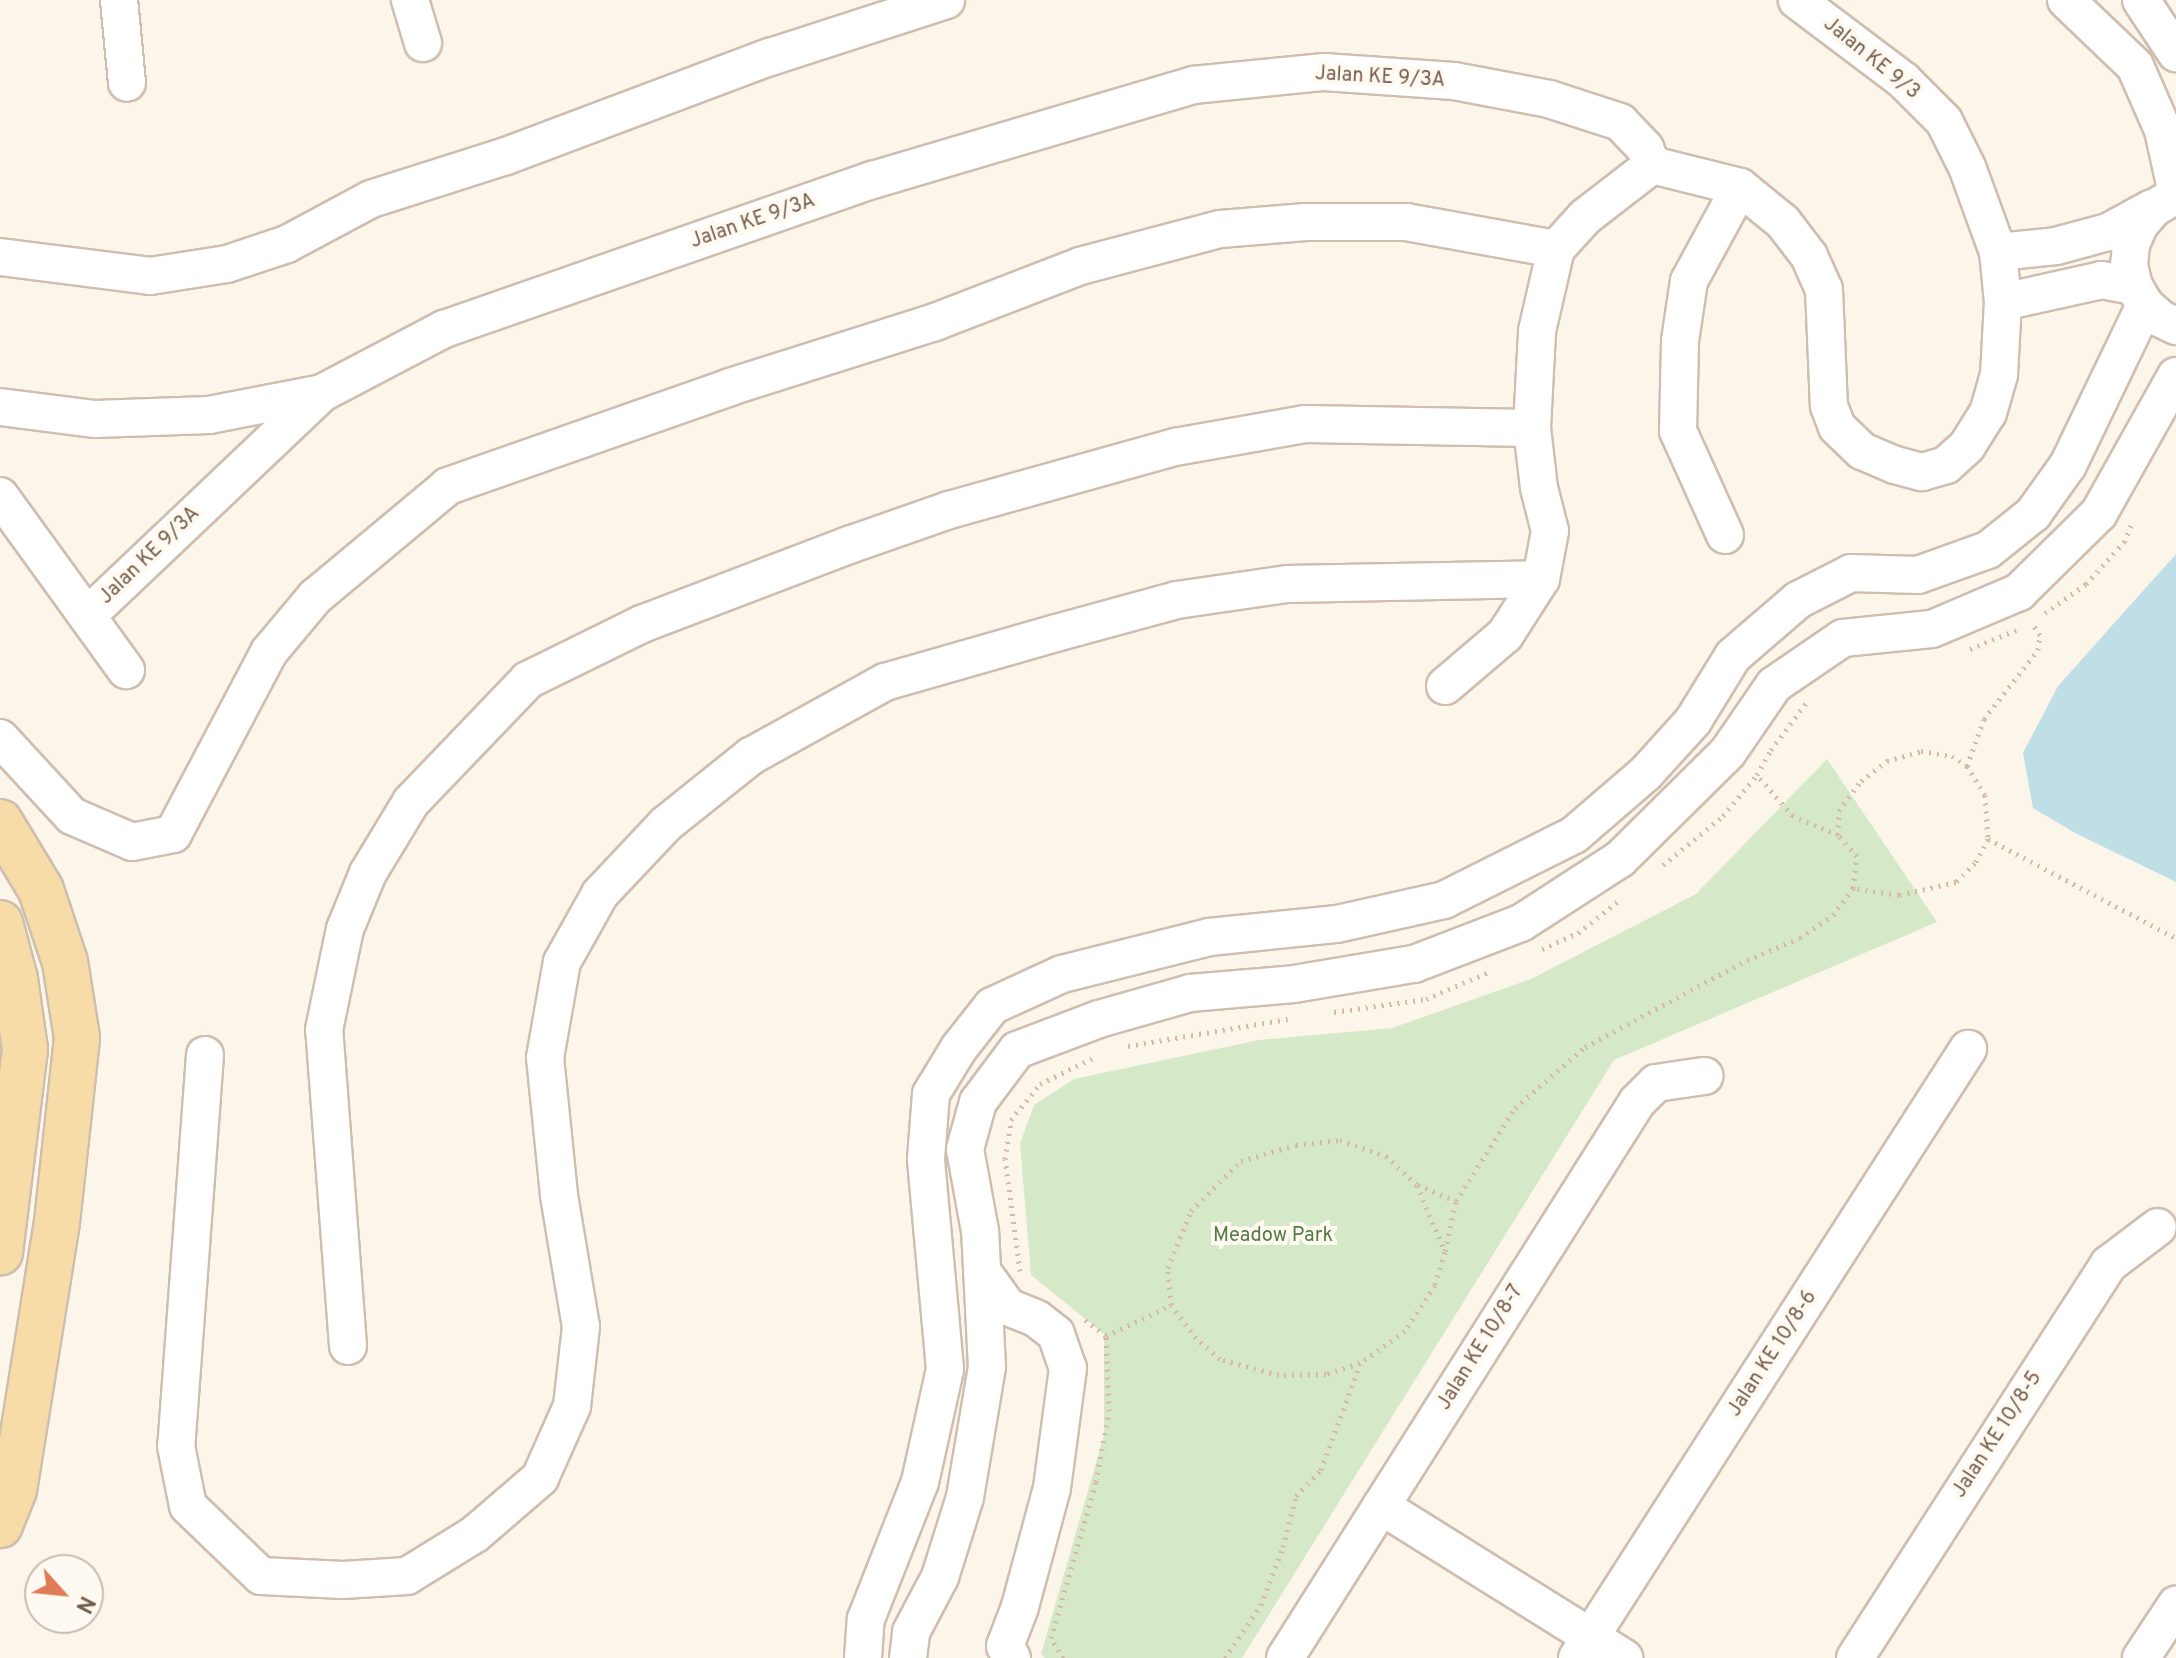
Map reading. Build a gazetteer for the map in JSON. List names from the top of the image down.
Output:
{
  "streets": {
    "street": [
      "Jalan KE 9/3",
      "Jalan KE 9/3A",
      "Jalan KE 10/8-7",
      "Jalan KE 10/8-6",
      "Jalan KE 10/8-5"
    ]
  },
  "parks": ["Meadow Park"],
  "north": "bottom right"
}
